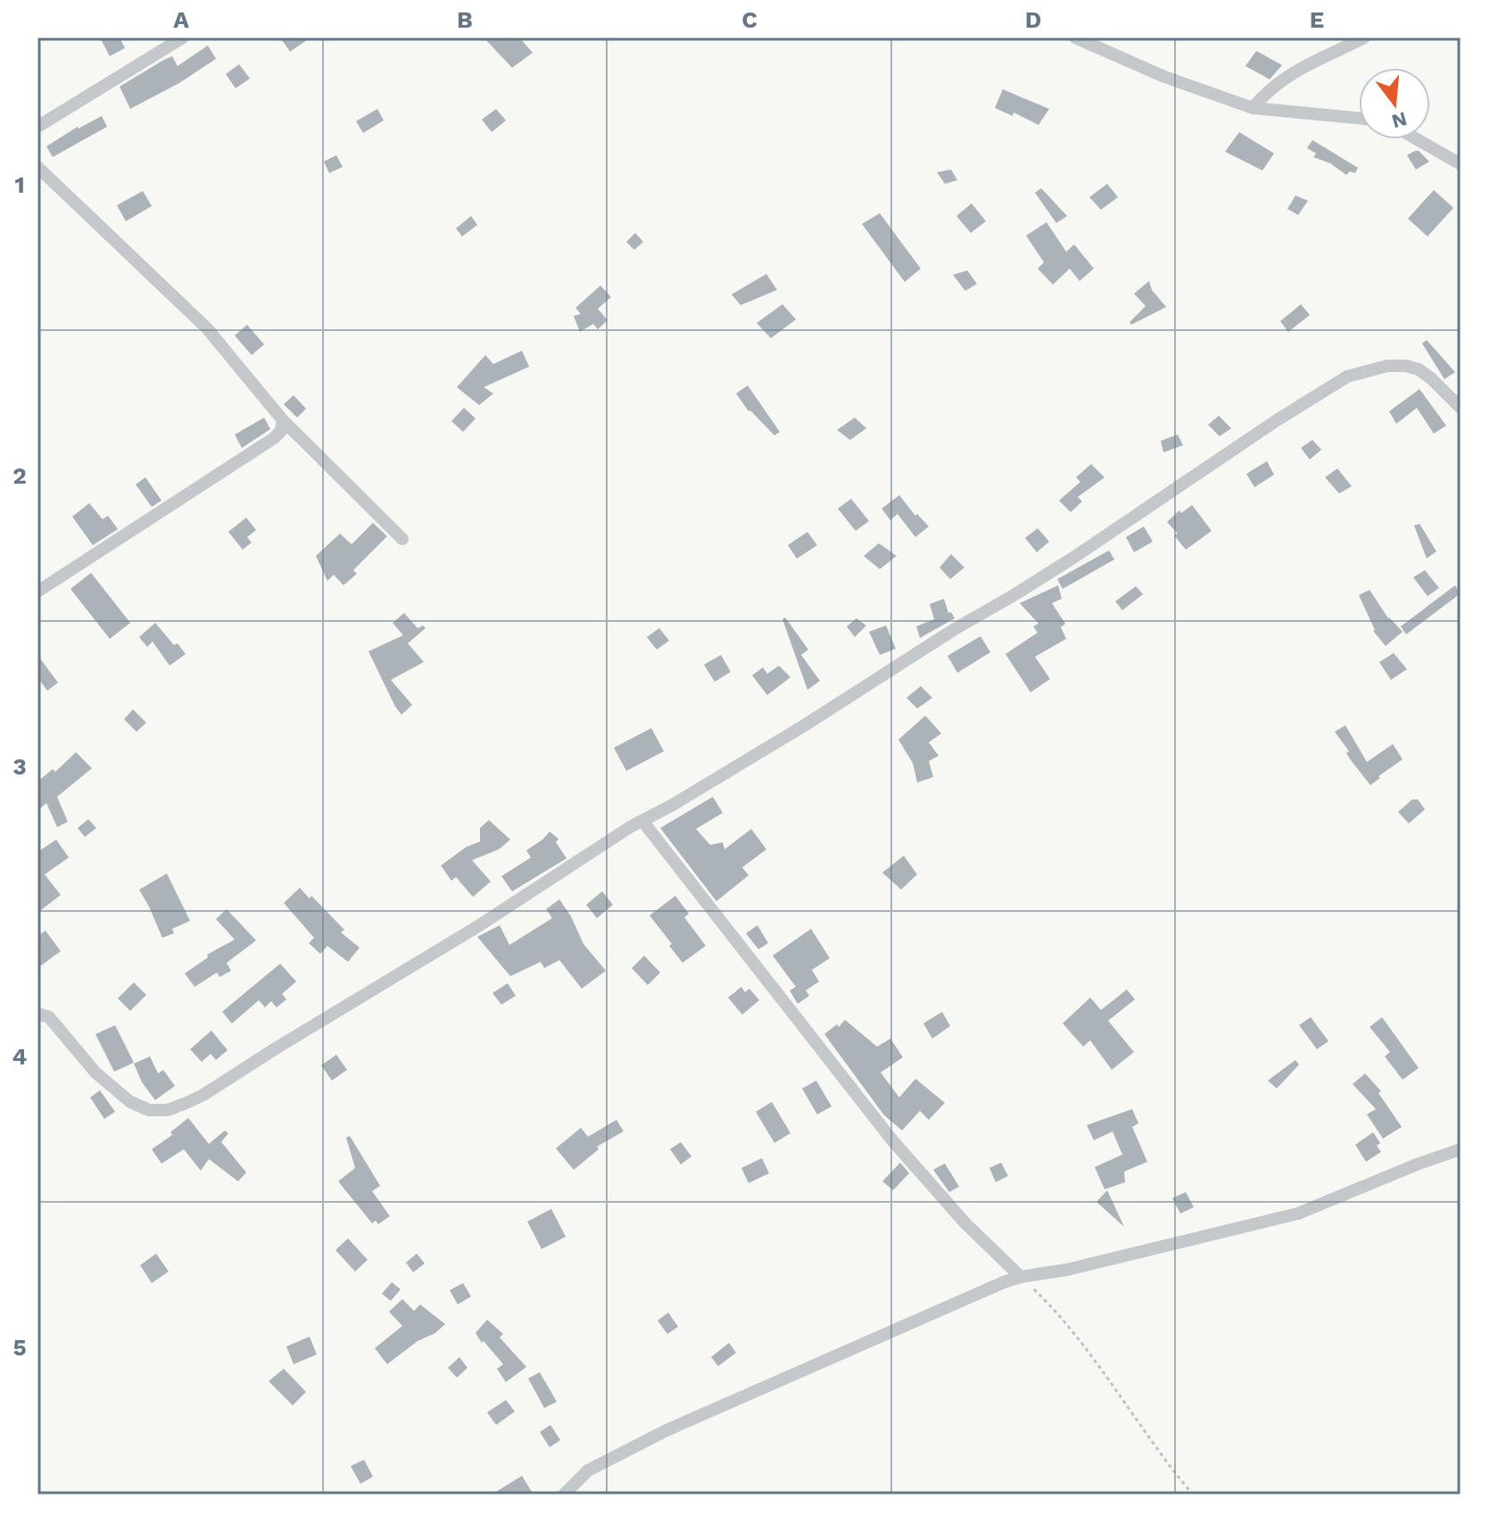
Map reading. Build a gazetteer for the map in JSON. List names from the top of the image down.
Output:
{
  "north": "bottom",
  "grid": {
    "columns": [
      "A",
      "B",
      "C",
      "D",
      "E"
    ],
    "rows": [
      "1",
      "2",
      "3",
      "4",
      "5"
    ]
  }
}
